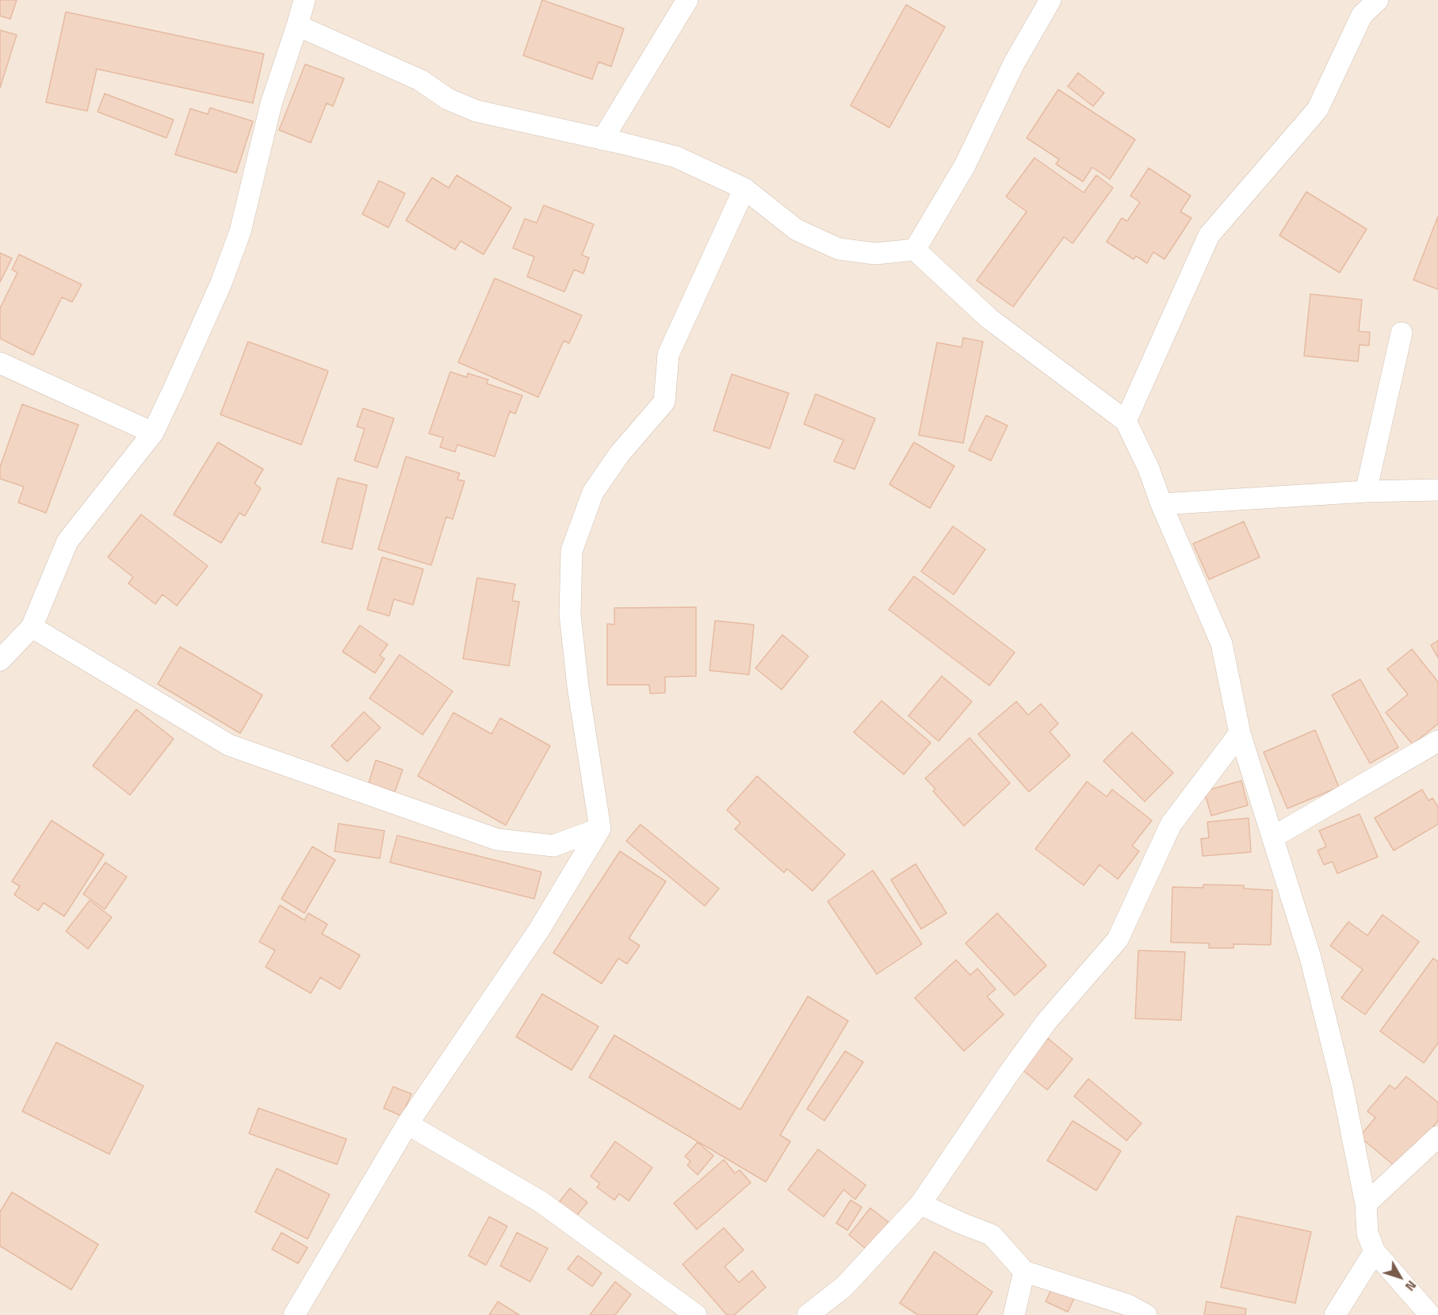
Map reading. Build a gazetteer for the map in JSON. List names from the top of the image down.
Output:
{
  "north": "bottom right"
}
